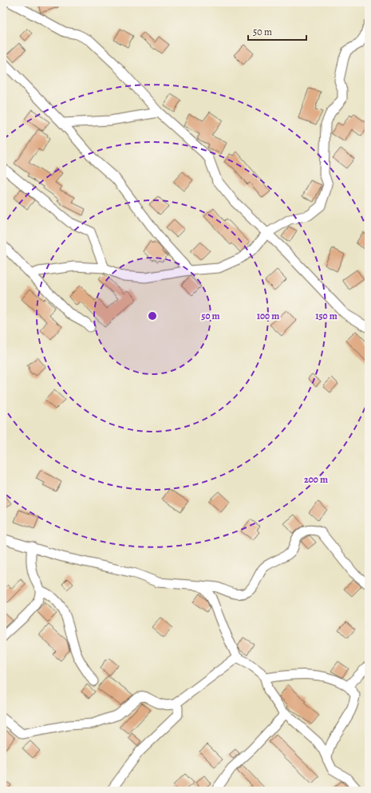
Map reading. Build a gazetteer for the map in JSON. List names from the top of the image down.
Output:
{
  "scale_bar": "50 m",
  "rings": [
    "50 m",
    "100 m",
    "150 m",
    "200 m"
  ]
}
